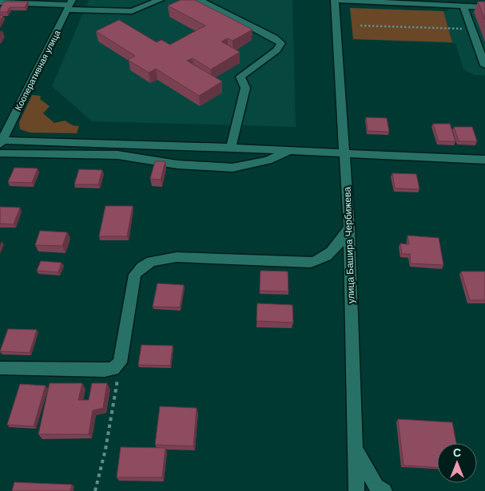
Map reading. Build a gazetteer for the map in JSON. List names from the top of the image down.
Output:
{
  "streets": {
    "street": ["Кооперативная улица", "улица Башира Чербижева"]
  },
  "north": "top"
}
